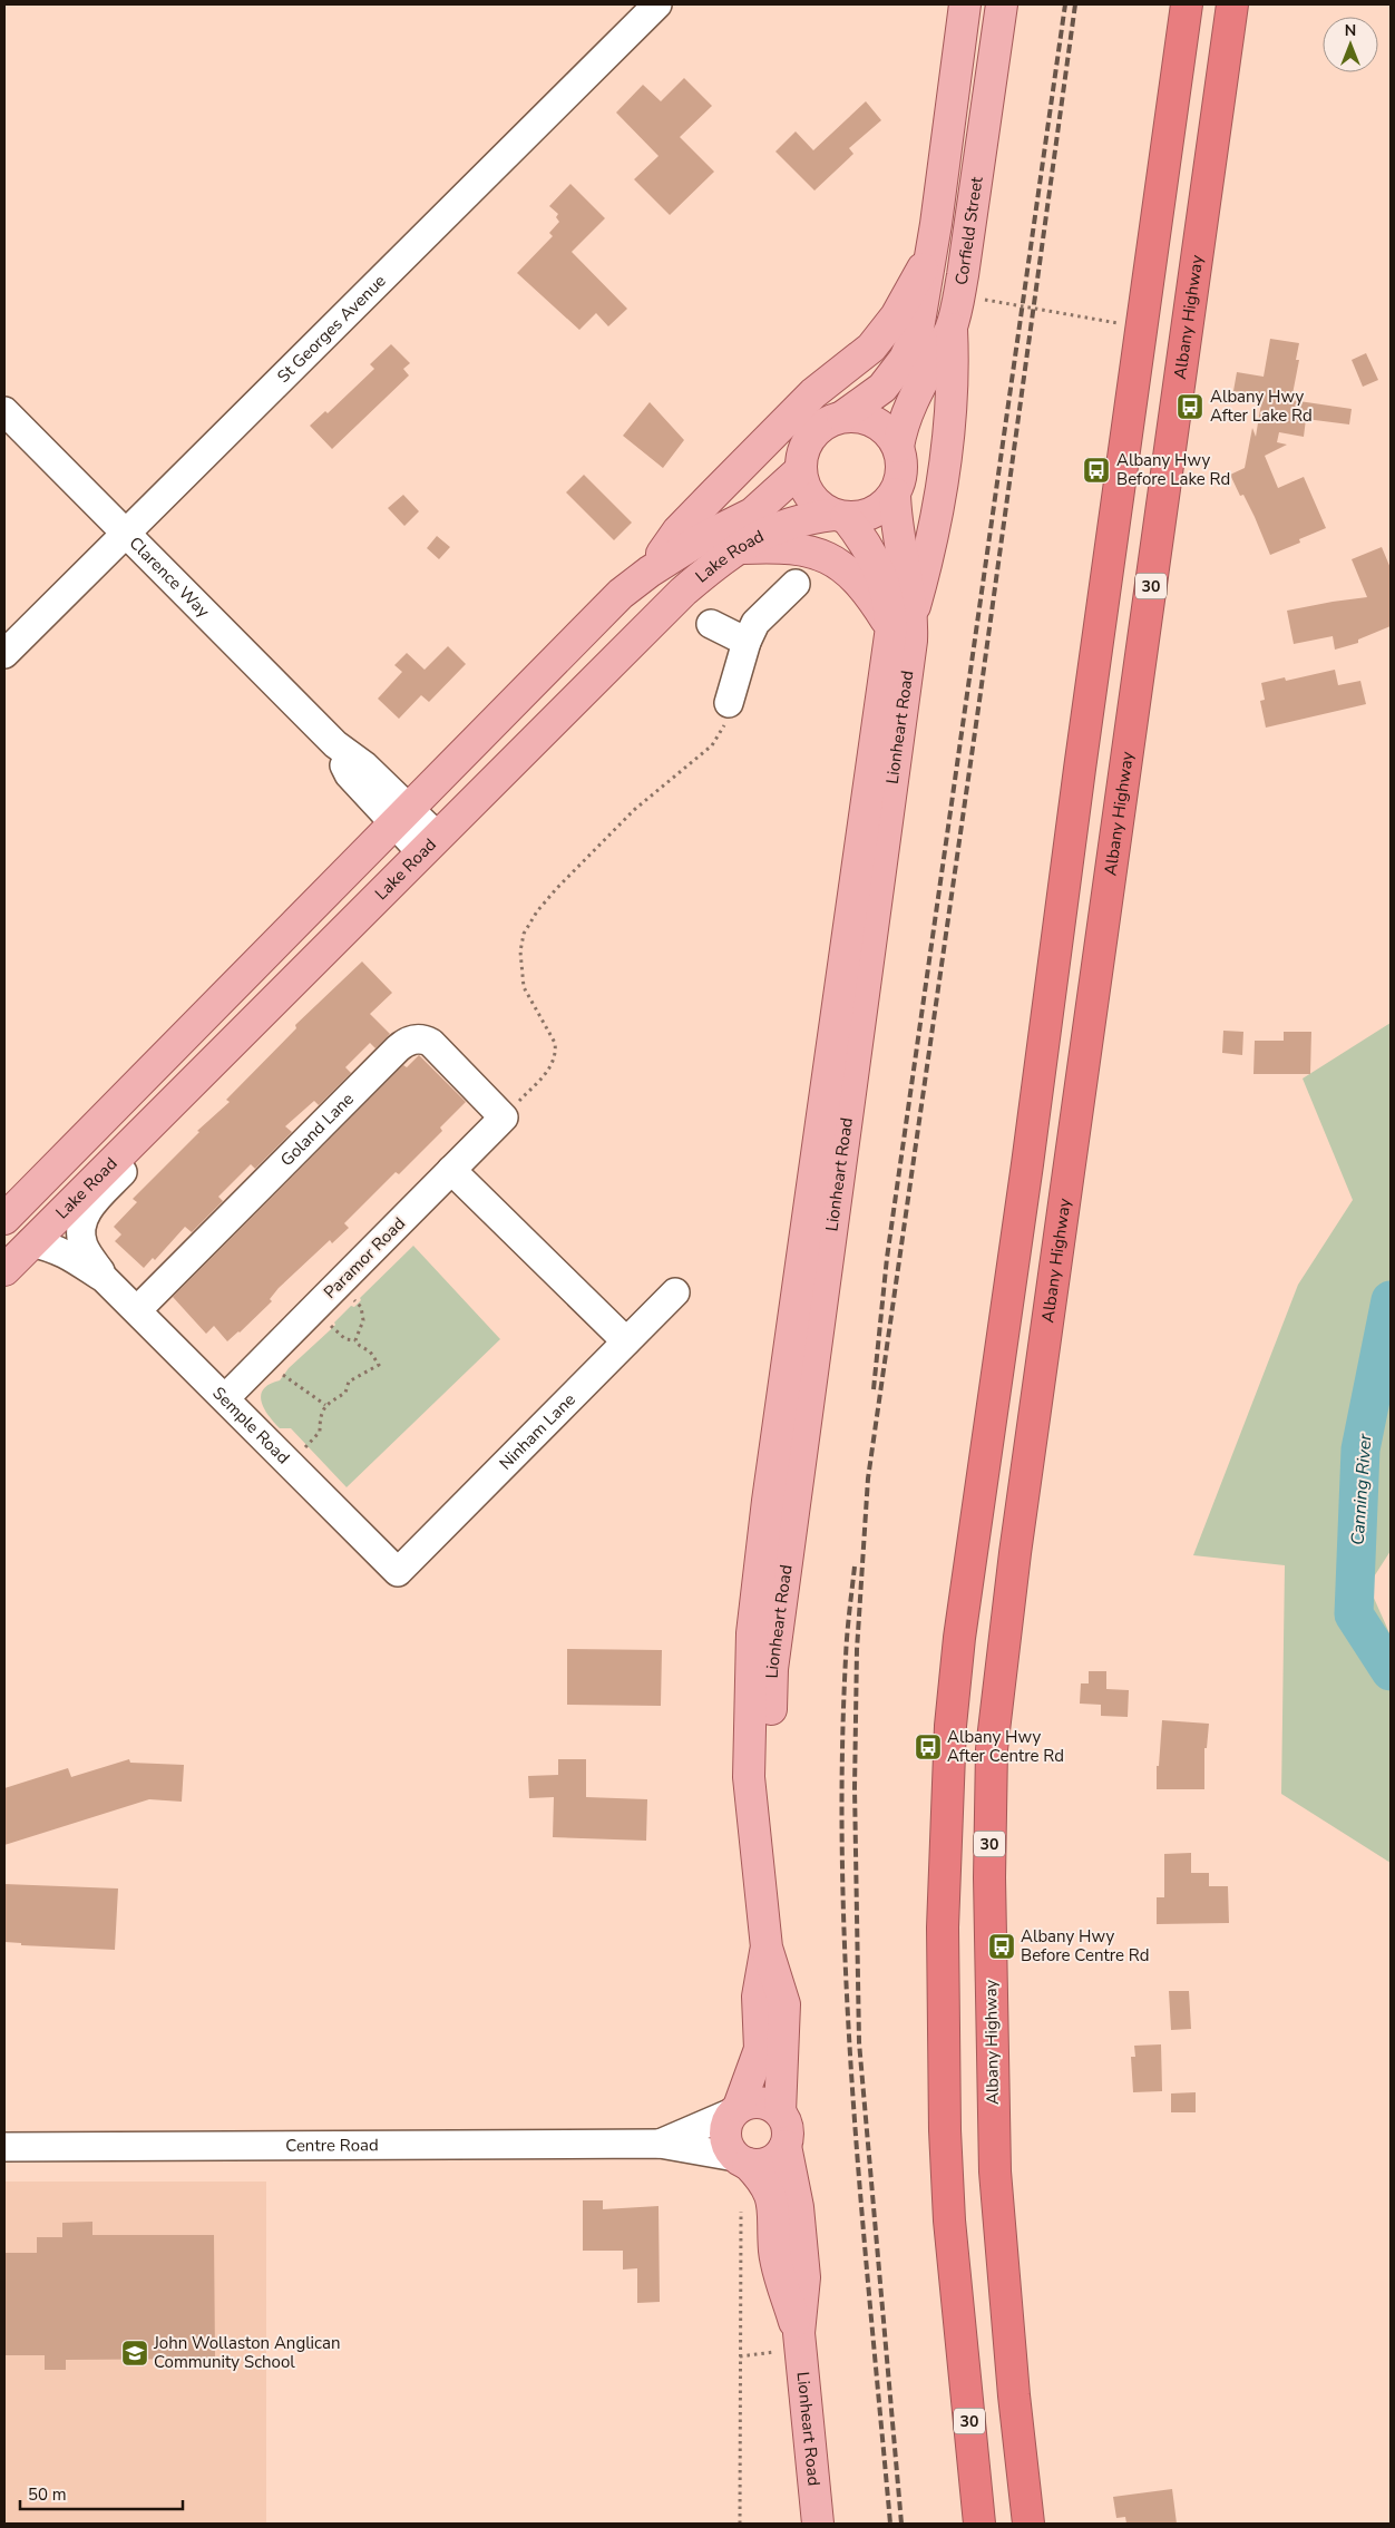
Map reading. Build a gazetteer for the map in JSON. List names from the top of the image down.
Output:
{
  "streets": {
    "highway": ["Albany Highway", "30"],
    "main road": ["Corfield Street", "Lake Road", "Lionheart Road"],
    "street": [
      "St Georges Avenue",
      "Clarence Way",
      "Goland Lane",
      "Paramor Road",
      "Semple Road",
      "Ninham Lane",
      "Centre Road"
    ]
  },
  "crossings": [
    ["Corfield Street", "Lake Road"],
    ["Corfield Street", "Lionheart Road"],
    ["St Georges Avenue", "Clarence Way"],
    ["Lake Road", "Clarence Way"],
    ["Lake Road", "Lionheart Road"],
    ["Lake Road", "Semple Road"],
    ["Lionheart Road", "Centre Road"],
    ["Goland Lane", "Paramor Road"],
    ["Goland Lane", "Semple Road"],
    ["Paramor Road", "Semple Road"],
    ["Semple Road", "Ninham Lane"]
  ],
  "water": ["Canning River"],
  "places": {
    "bus stop": [
      "Albany Hwy After Lake Rd",
      "Albany Hwy Before Lake Rd",
      "Albany Hwy After Centre Rd",
      "Albany Hwy Before Centre Rd"
    ],
    "school or university": ["John Wollaston Anglican Community School"]
  },
  "scale_bar": "50 m",
  "north": "top"
}
